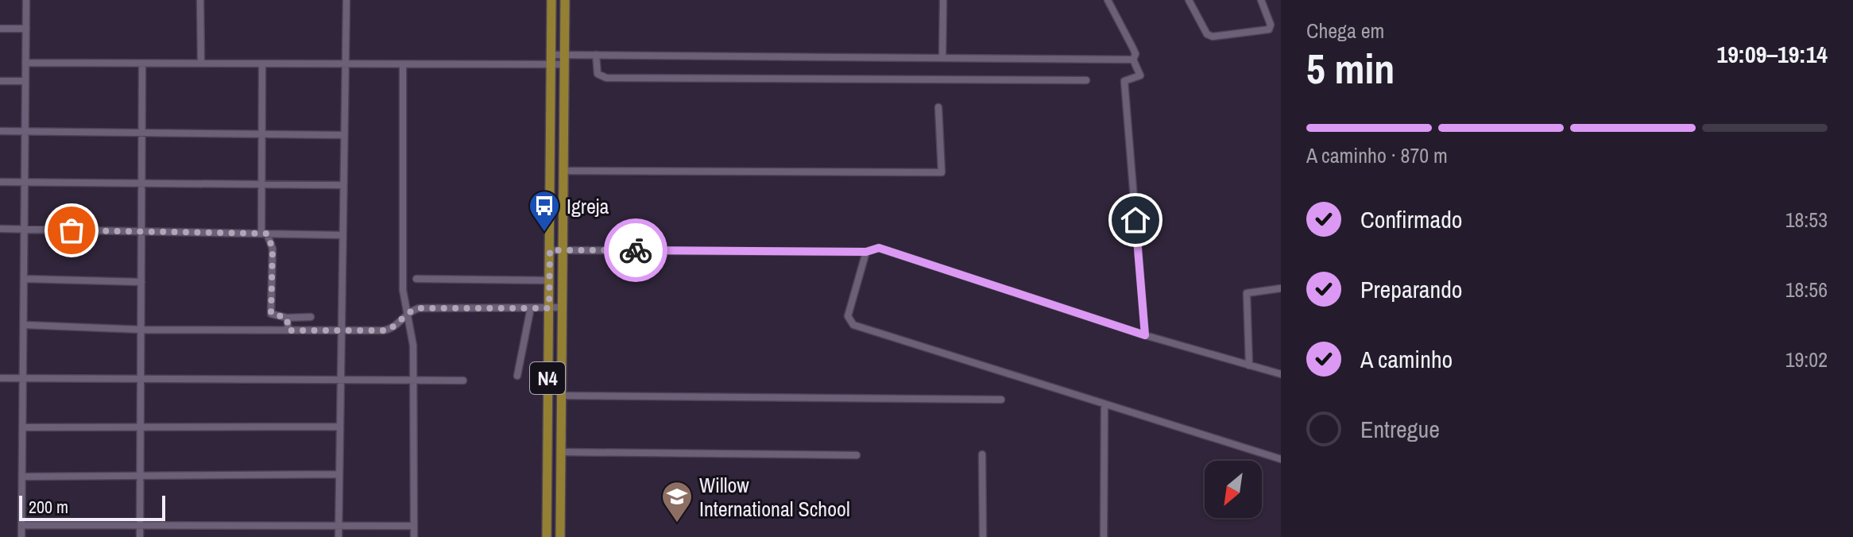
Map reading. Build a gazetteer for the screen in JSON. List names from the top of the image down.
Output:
{
  "streets": {
    "highway": ["N4"]
  },
  "places": {
    "bus stop": ["Igreja"],
    "school or university": ["Willow International School"]
  },
  "scale_bar": "200 m",
  "north": "bottom left",
  "page": {
    "heading": ["5 min", "Chega em", "19:09–19:14"],
    "bar": "A caminho · 870 m",
    "list": [
      ["Confirmado", "18:53"],
      ["Preparando", "18:56"],
      ["A caminho", "19:02"],
      "Entregue"
    ],
    "scale": "200 m"
  }
}
